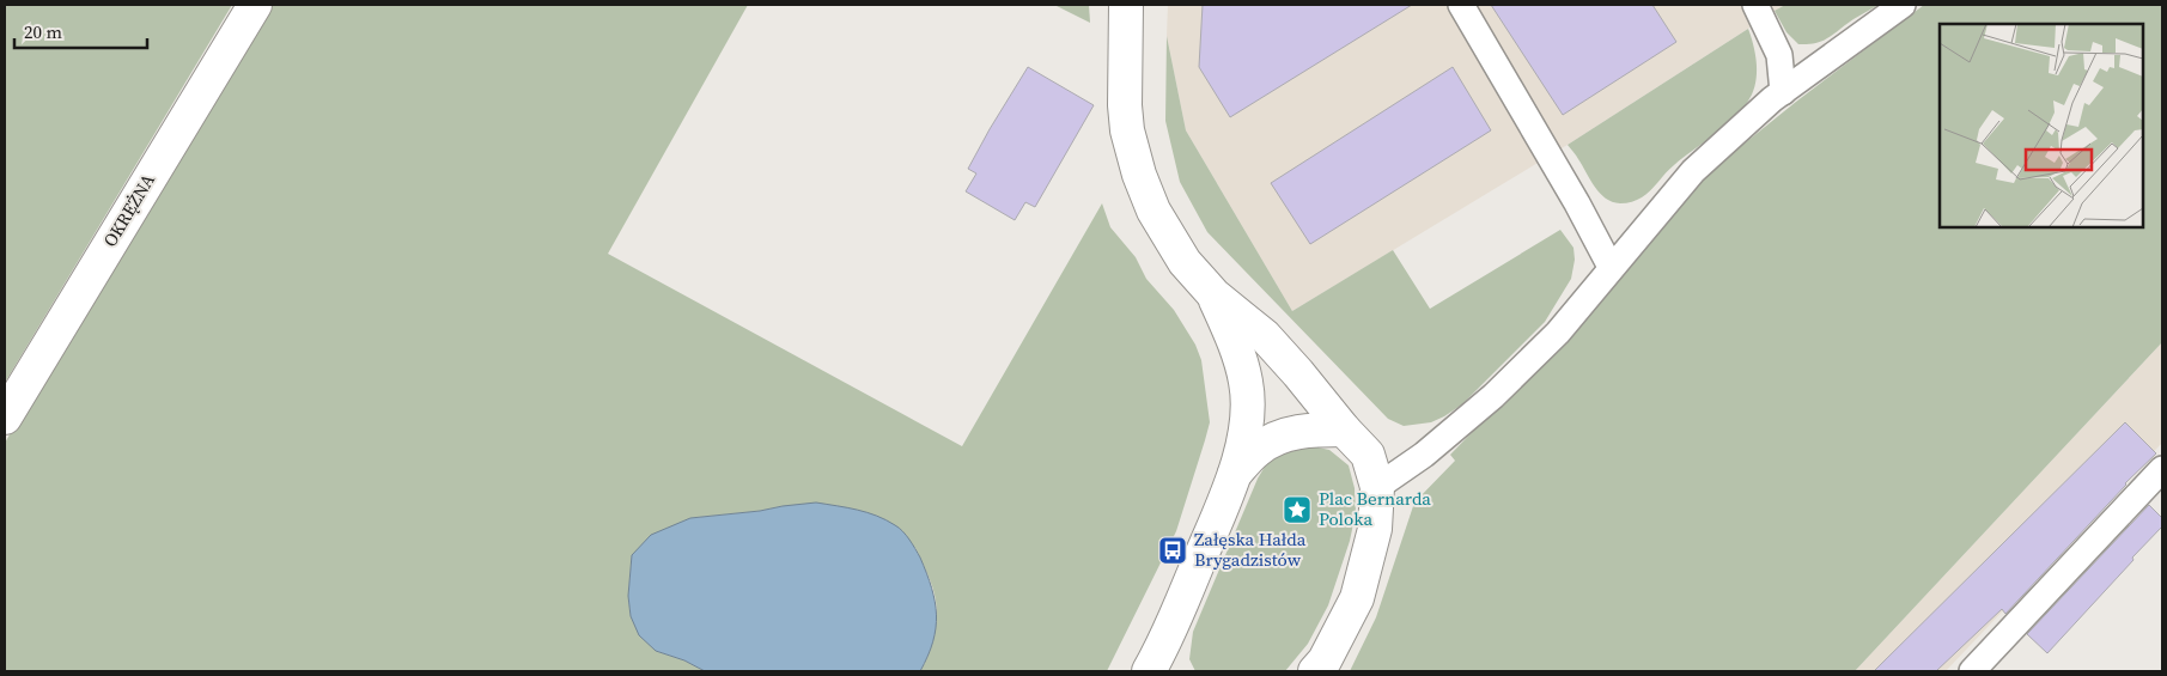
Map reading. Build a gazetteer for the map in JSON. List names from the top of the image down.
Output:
{
  "streets": {
    "street": ["OKRĘŻNA"]
  },
  "places": {
    "place": ["Plac Bernarda Poloka"],
    "bus stop": ["Załęska Hałda Brygadzistów"]
  },
  "scale_bar": "20 m"
}
